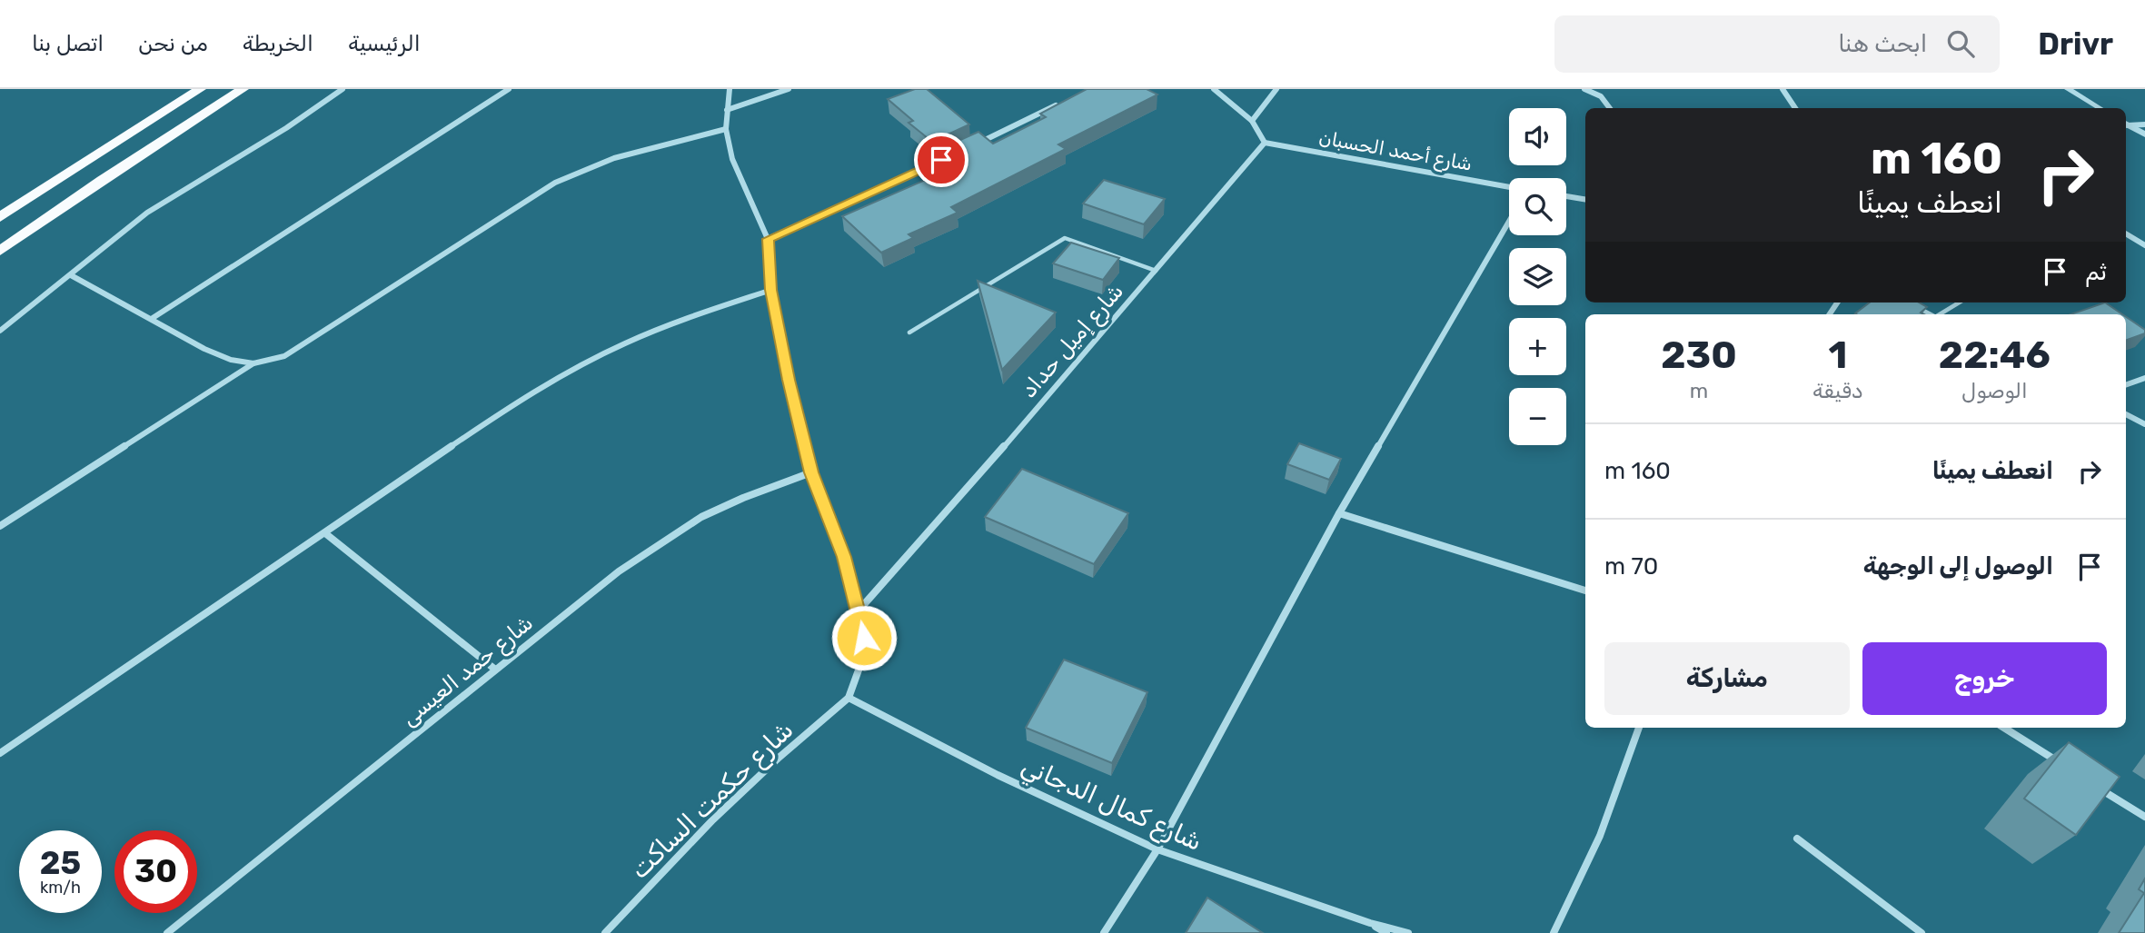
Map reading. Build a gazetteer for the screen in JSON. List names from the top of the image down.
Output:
{
  "streets": {
    "street": [
      "شارع أحمد الحسبان",
      "شارع إميل حداد",
      "شارع حمد العيسى",
      "شارع حكمت الساكت",
      "شارع كمال الدجاني"
    ]
  },
  "crossings": [
    ["شارع أحمد الحسبان", "شارع إميل حداد"],
    ["شارع حكمت الساكت", "شارع كمال الدجاني"]
  ],
  "page": {
    "header": "Drivr",
    "search": "ابحث هنا",
    "nav": [
      "الرئيسية",
      "الخريطة",
      "من نحن",
      "اتصل بنا"
    ],
    "map_buttons": ["+", "−"],
    "turn": ["160 m", "انعطف يمينًا"],
    "then": "ثم",
    "eta": [
      "22:46",
      "الوصول",
      "1",
      "دقيقة",
      "230",
      "m"
    ],
    "list": [
      {
        "name": "انعطف يمينًا",
        "value": "160 m"
      },
      {
        "name": "الوصول إلى الوجهة",
        "value": "70 m"
      }
    ],
    "buttons": ["خروج", "مشاركة"],
    "speed": "25 km/h",
    "limit": "30"
  }
}
